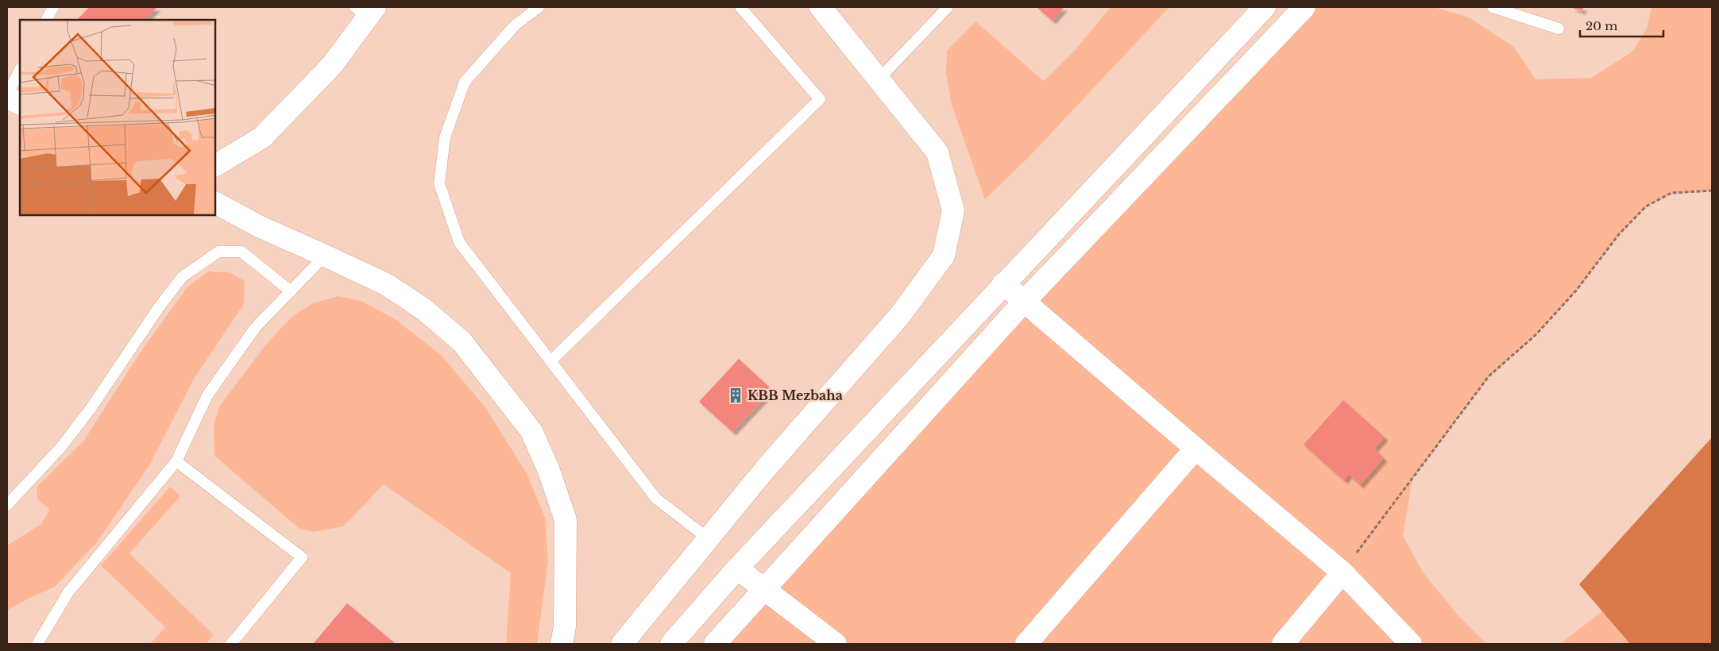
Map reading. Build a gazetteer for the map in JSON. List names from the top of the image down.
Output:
{
  "places": {
    "building": ["KBB Mezbaha"]
  },
  "scale_bar": "20 m"
}
